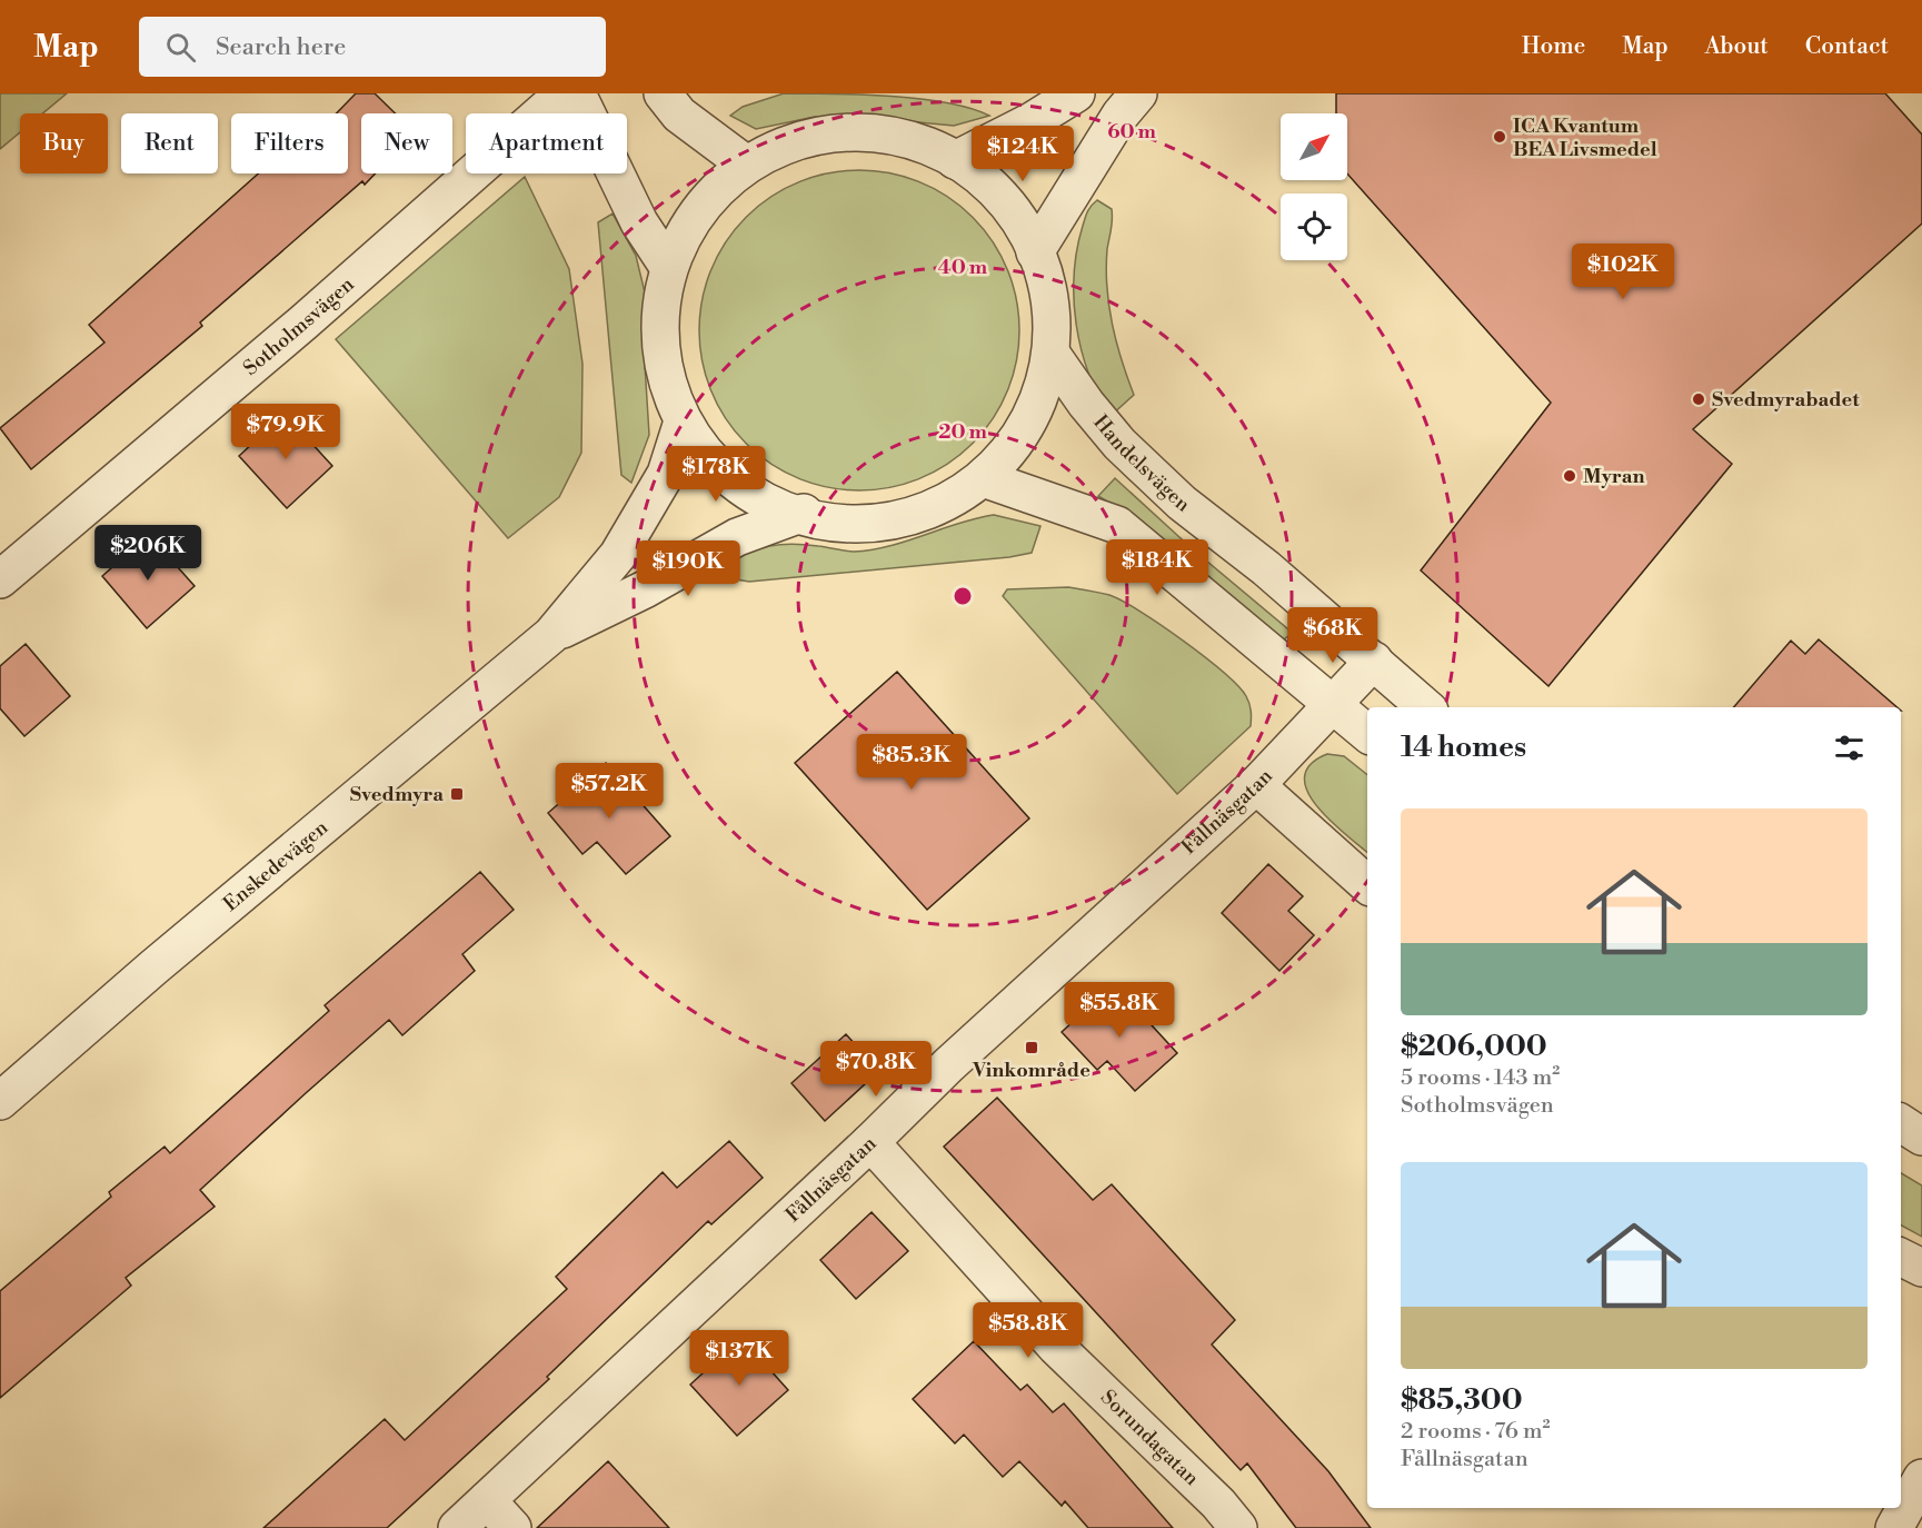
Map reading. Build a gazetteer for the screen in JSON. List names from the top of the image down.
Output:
{
  "streets": {
    "street": [
      "Sotholmsvägen",
      "Handelsvägen",
      "Fållnäsgatan",
      "Enskedevägen",
      "Sorundagatan"
    ]
  },
  "crossings": [
    ["Handelsvägen", "Fållnäsgatan"],
    ["Fållnäsgatan", "Sorundagatan"]
  ],
  "places": {
    "other": ["ICA Kvantum BEA Livsmedel", "Svedmyrabadet", "Myran"],
    "transit": ["Svedmyra", "Vinkområde"]
  },
  "north": "top right",
  "page": {
    "header": "Map",
    "search": "Search here",
    "nav": [
      "Home",
      "Map",
      "About",
      "Contact"
    ],
    "chip": [
      "Buy",
      "Rent",
      "Filters",
      "New",
      "Apartment"
    ],
    "price": [
      "$124K",
      "$102K",
      "$79.9K",
      "$178K",
      "$206K",
      "$184K",
      "$190K",
      "$68K",
      "$85.3K",
      "$57.2K",
      "$55.8K",
      "$70.8K",
      "$58.8K",
      "$137K"
    ],
    "heading": "14 homes",
    "list": [
      {
        "name": "$206,000",
        "note": "5 rooms · 143 m² · Sotholmsvägen"
      },
      {
        "name": "$85,300",
        "note": "2 rooms · 76 m² · Fållnäsgatan"
      }
    ]
  },
  "rings": ["60 m", "40 m", "20 m"]
}
